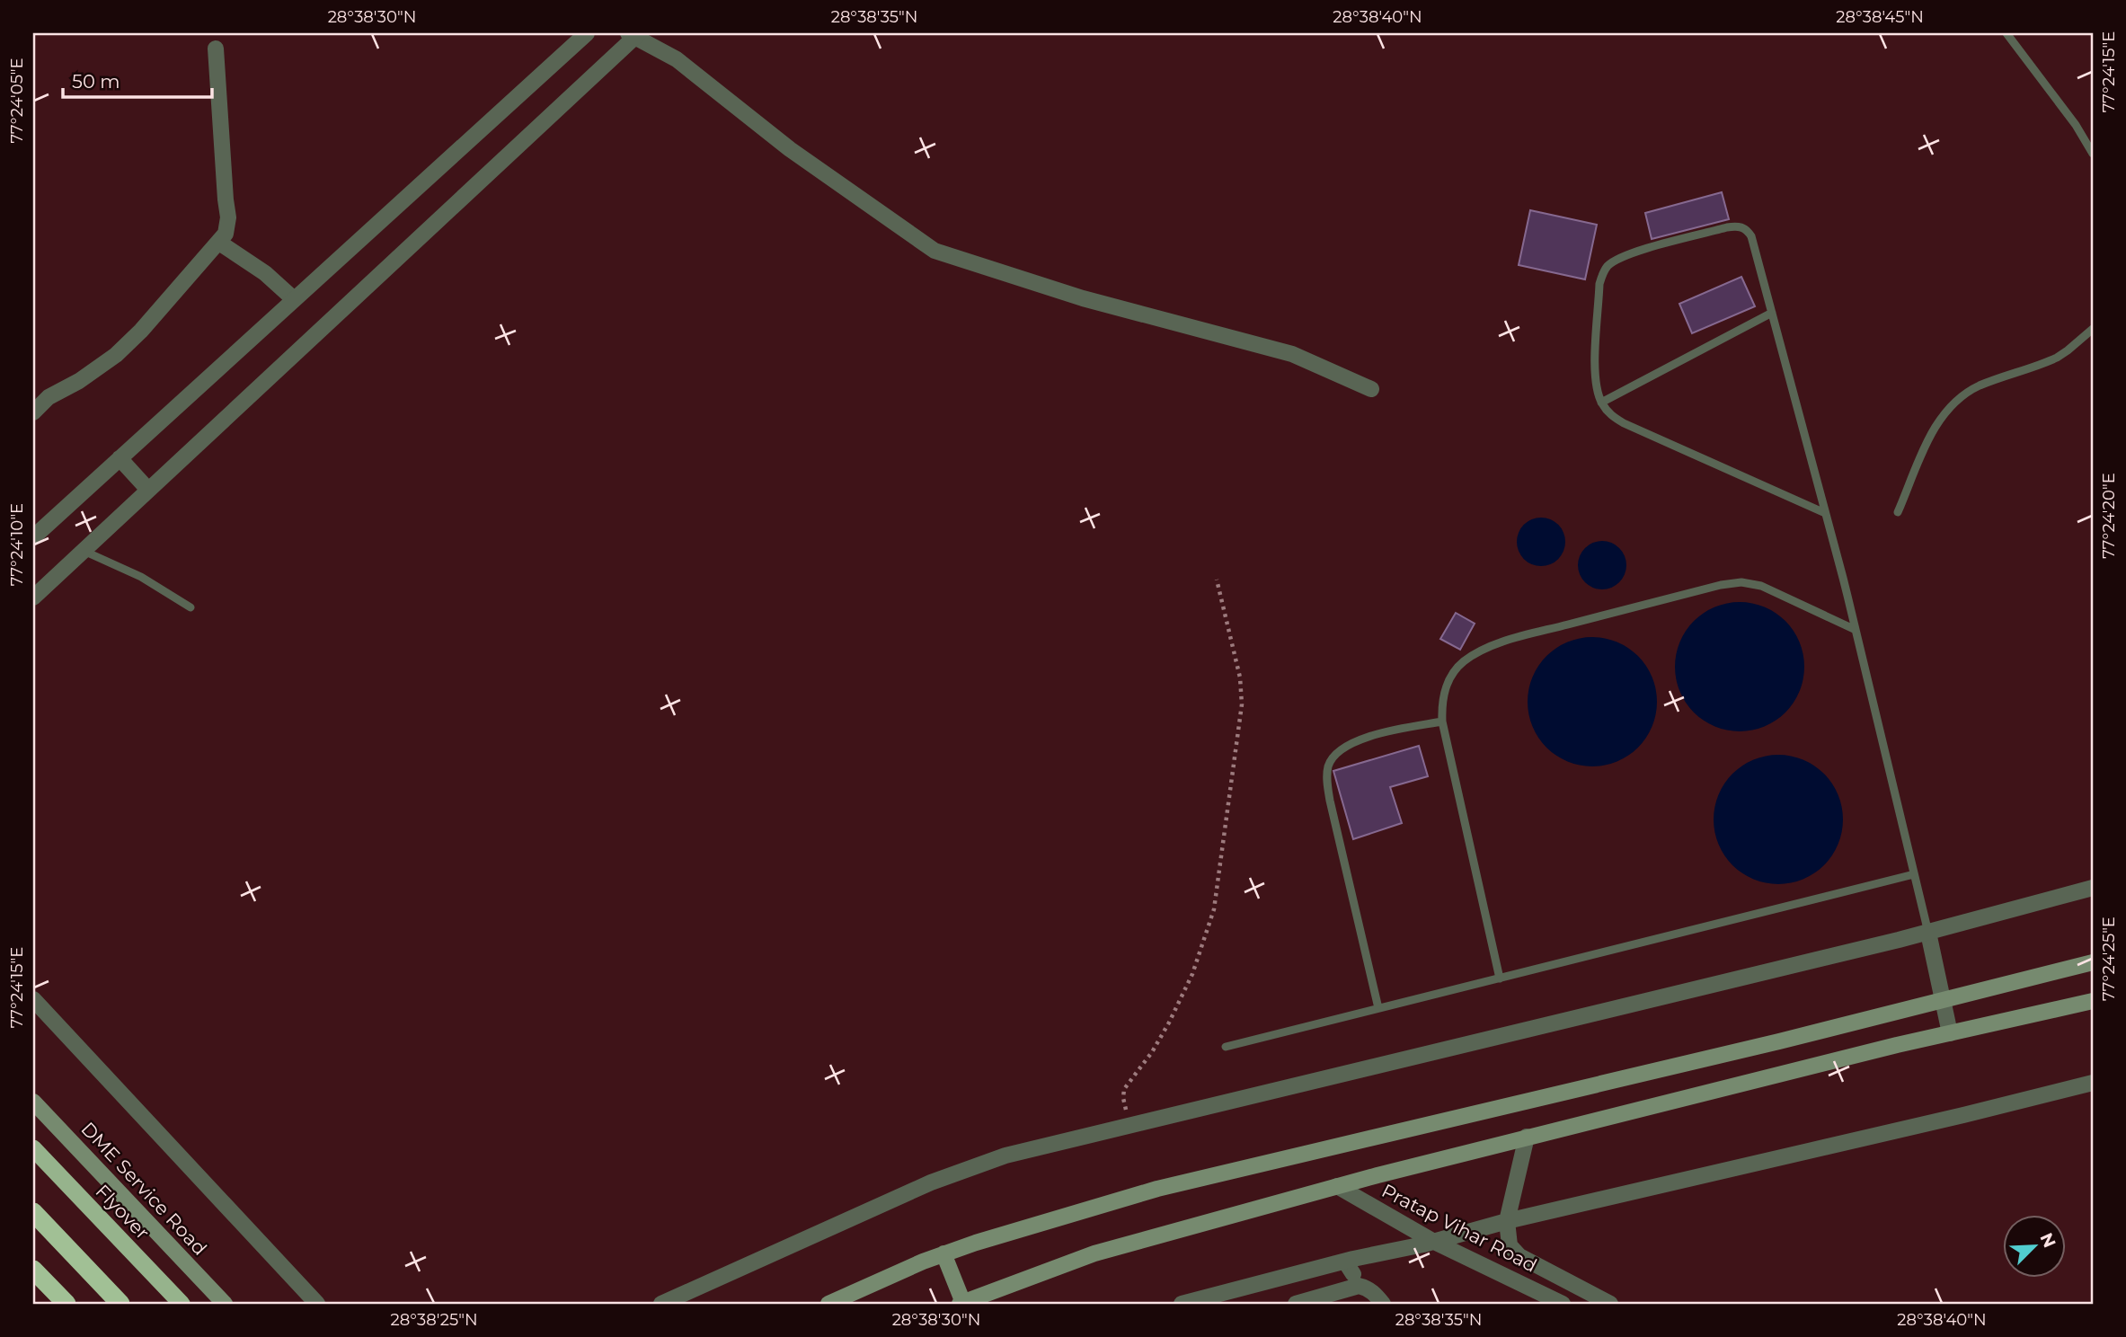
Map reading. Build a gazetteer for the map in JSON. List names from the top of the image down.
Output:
{
  "streets": {
    "highway": ["Flyover"],
    "main road": ["DME Service Road"],
    "street": ["Pratap Vihar Road"]
  },
  "scale_bar": "50 m",
  "north": "top right",
  "coordinates": [
    "28°38'30\"N",
    "28°38'35\"N",
    "28°38'40\"N",
    "28°38'45\"N",
    "77°24'15\"E",
    "77°24'05\"E",
    "77°24'20\"E",
    "77°24'10\"E",
    "77°24'25\"E",
    "28°38'25\"N"
  ]
}
